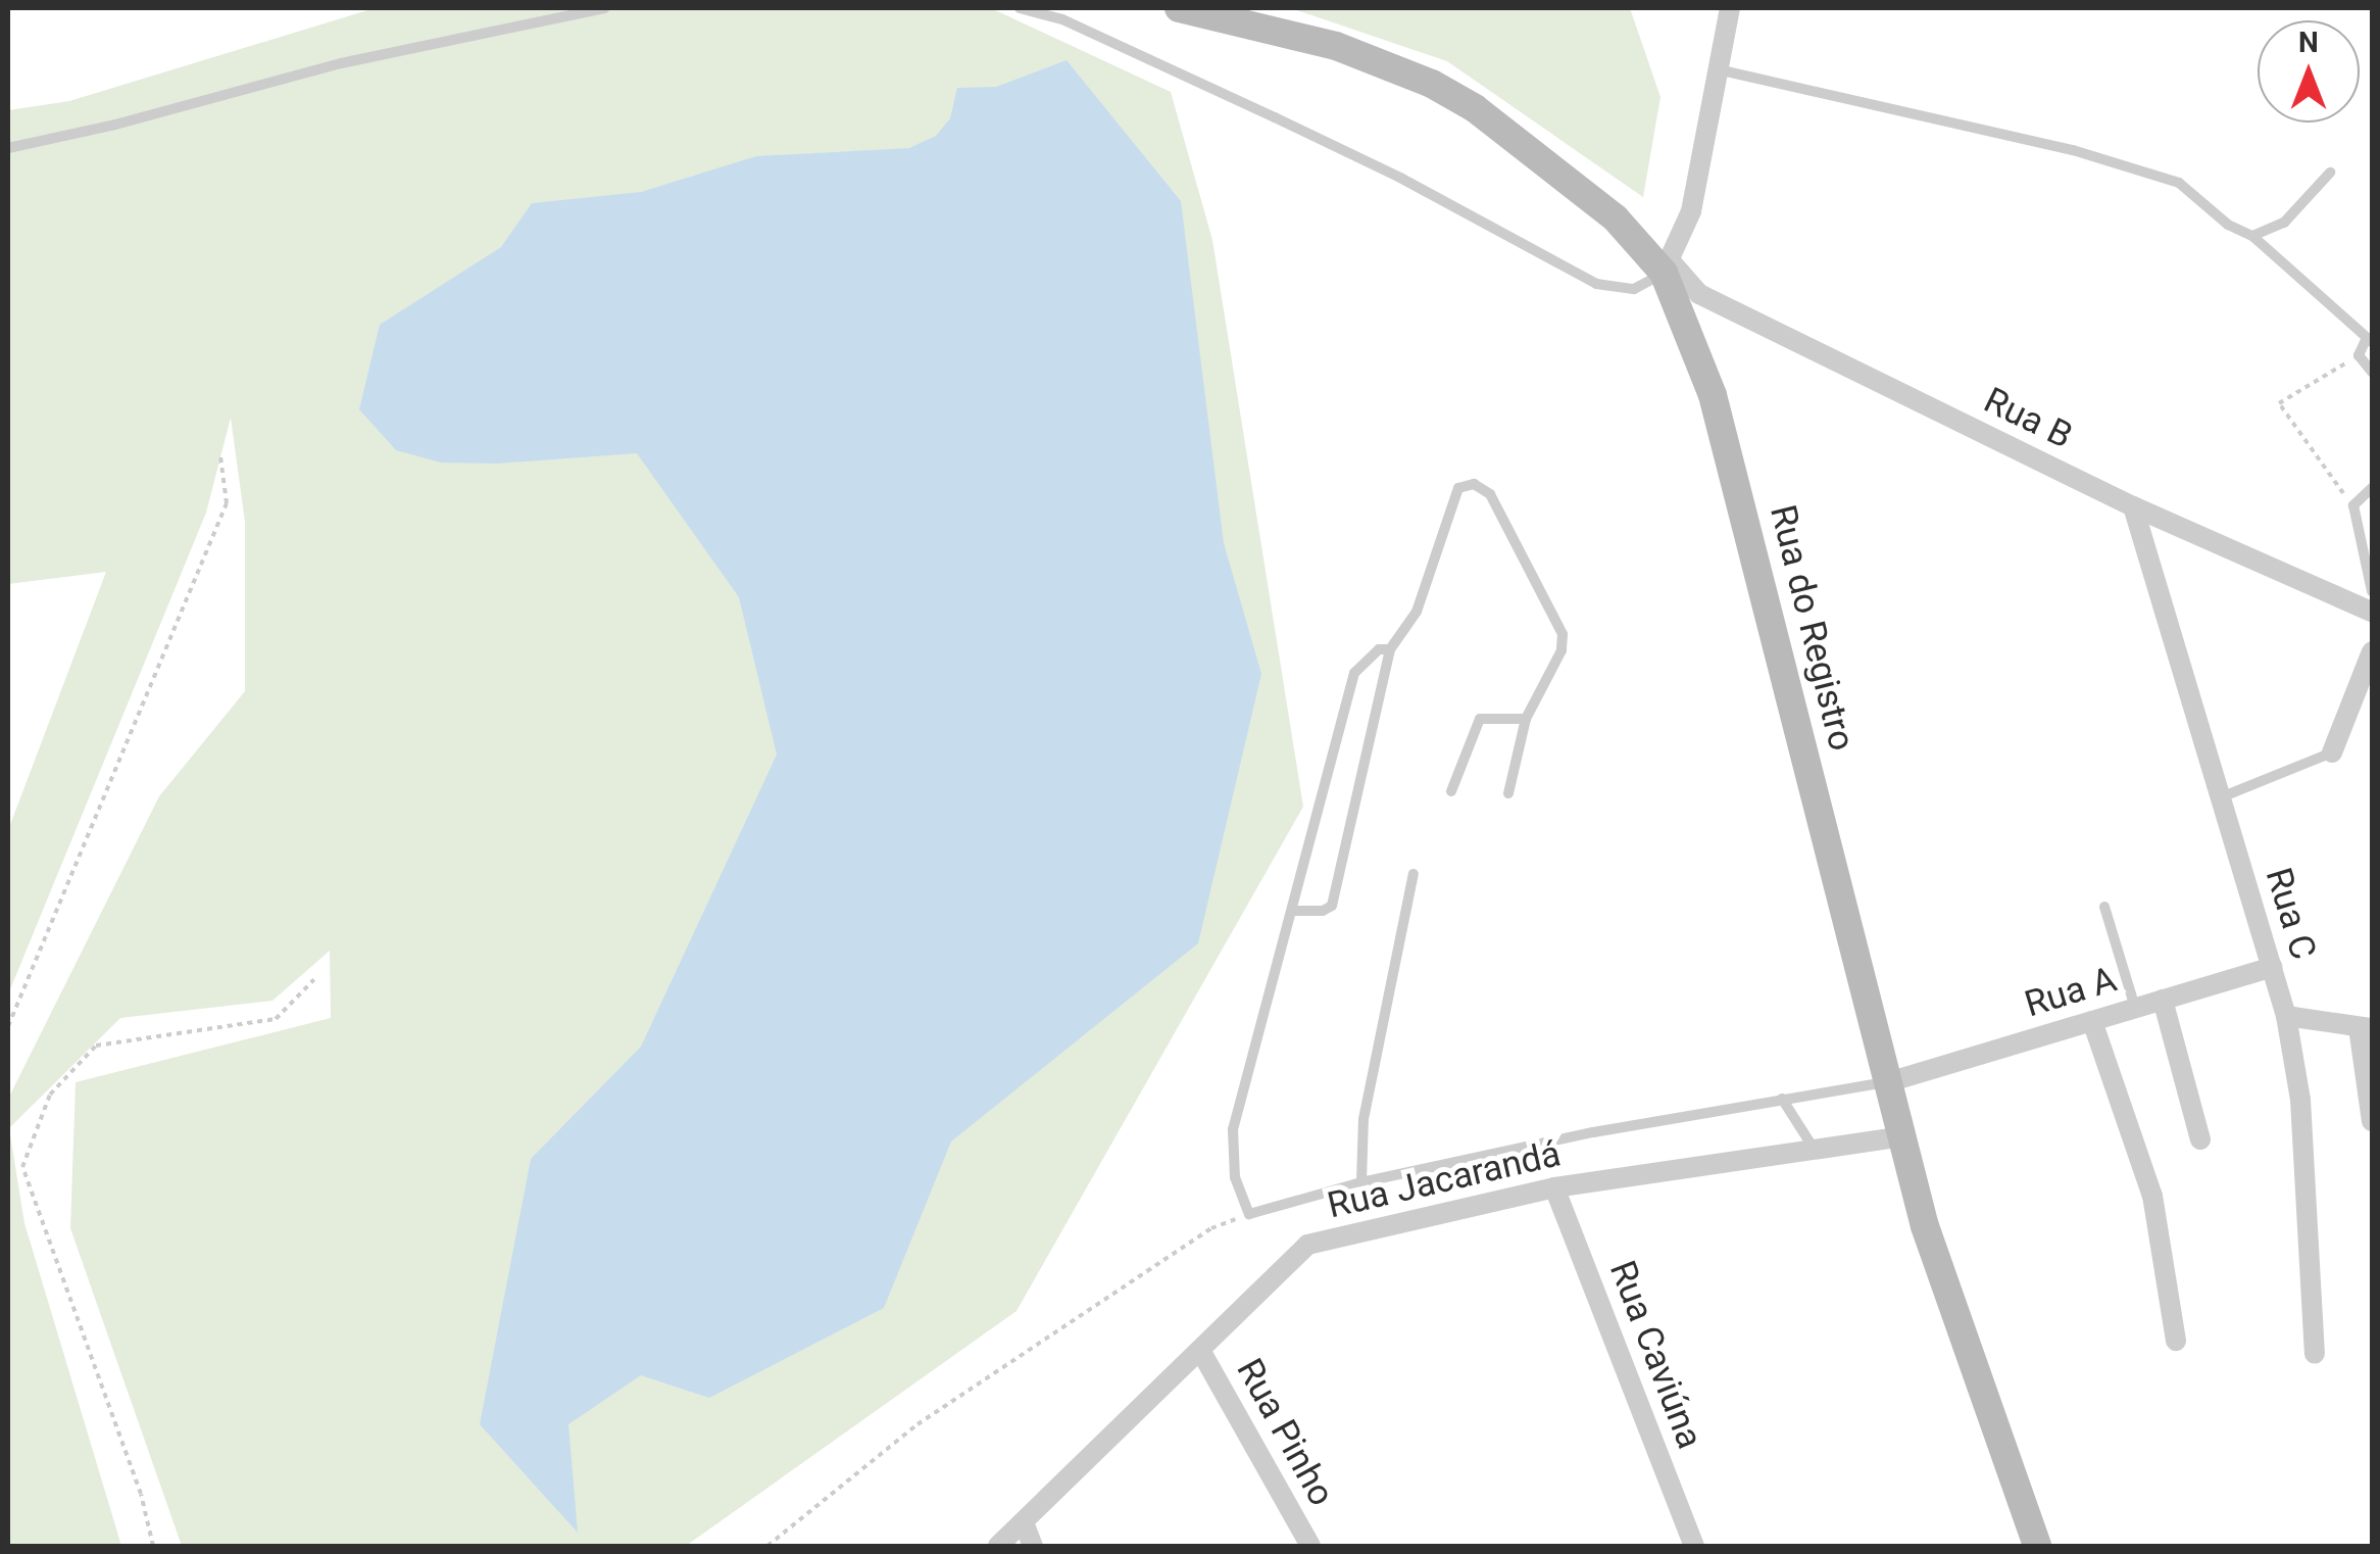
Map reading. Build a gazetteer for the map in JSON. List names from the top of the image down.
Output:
{
  "streets": {
    "main road": ["Rua do Registro"],
    "street": [
      "Rua B",
      "Rua C",
      "Rua A",
      "Rua Jacarandá",
      "Rua Caviúna",
      "Rua Pinho"
    ]
  },
  "crossings": [
    ["Rua B", "Rua do Registro"],
    ["Rua B", "Rua C"],
    ["Rua do Registro", "Rua A"],
    ["Rua do Registro", "Rua Jacarandá"],
    ["Rua C", "Rua A"],
    ["Rua Jacarandá", "Rua Caviúna"],
    ["Rua Jacarandá", "Rua Pinho"]
  ],
  "north": "top"
}
